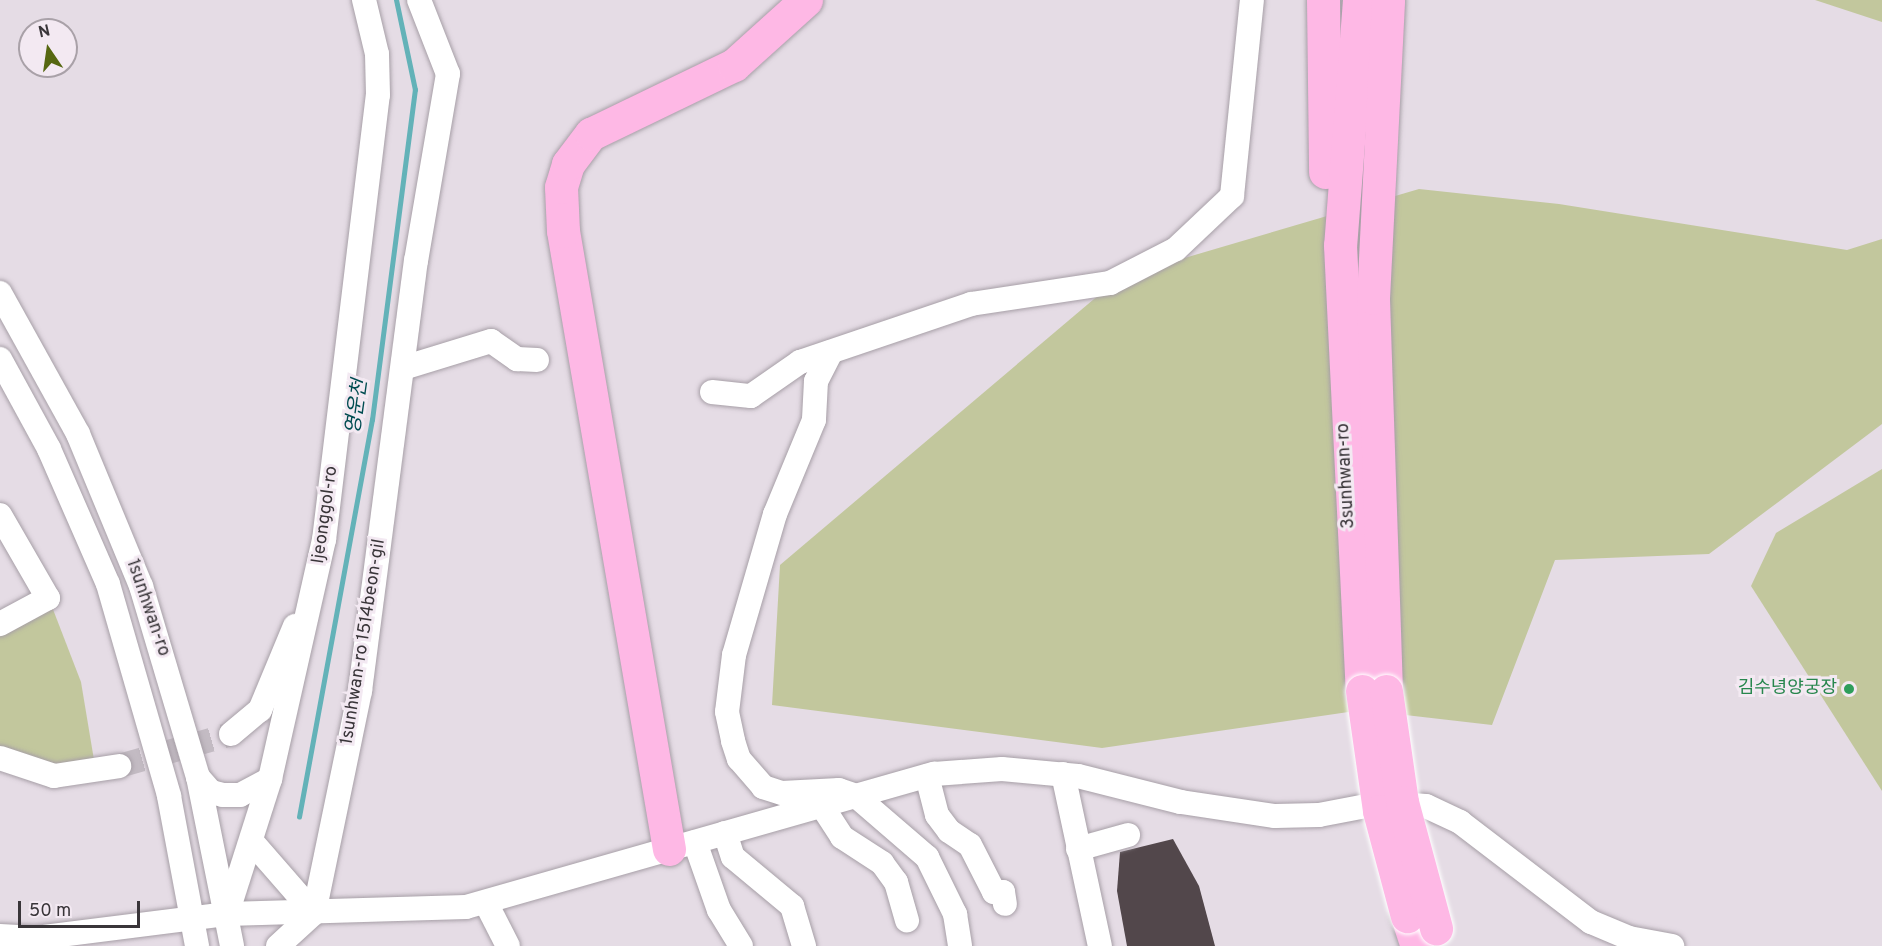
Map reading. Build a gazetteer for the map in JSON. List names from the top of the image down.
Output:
{
  "streets": {
    "highway": ["3sunhwan-ro"],
    "street": ["Ijeonggol-ro", "1sunhwan-ro", "1sunhwan-ro 1514beon-gil"]
  },
  "crossings": [
    ["Ijeonggol-ro", "1sunhwan-ro"]
  ],
  "water": ["영운천"],
  "places": ["김수녕양궁장"],
  "scale_bar": "50 m",
  "north": "top"
}
